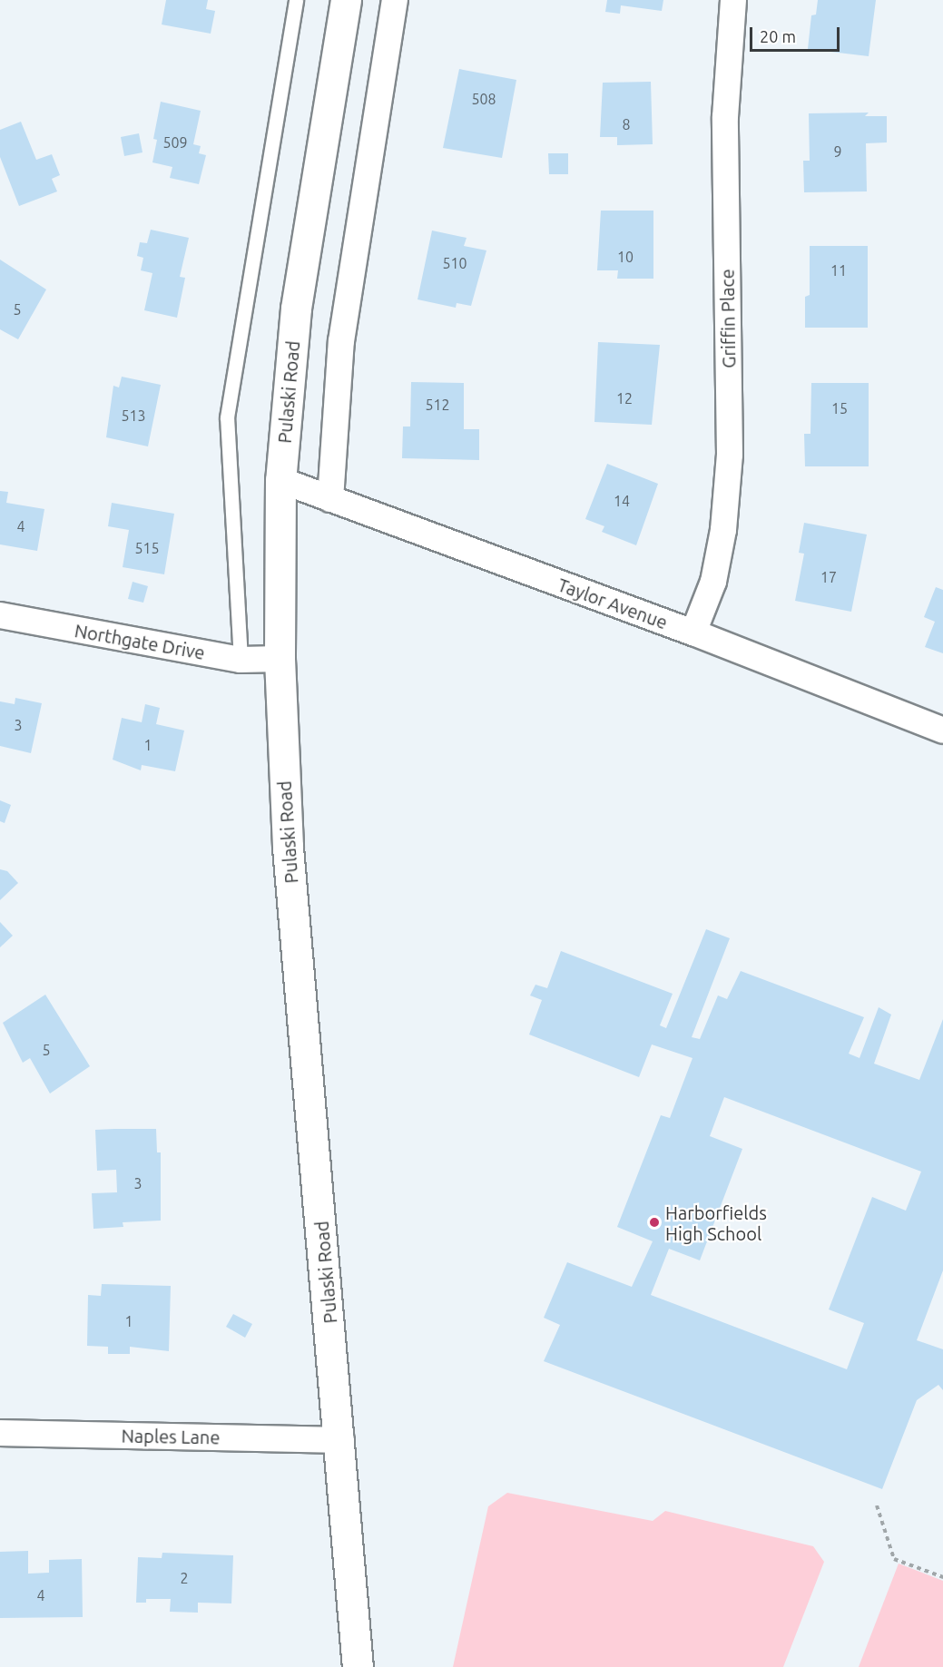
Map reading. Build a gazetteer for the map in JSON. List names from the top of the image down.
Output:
{
  "streets": {
    "main road": ["Pulaski Road"],
    "street": [
      "Griffin Place",
      "Taylor Avenue",
      "Northgate Drive",
      "Naples Lane"
    ]
  },
  "crossings": [
    ["Griffin Place", "Taylor Avenue"],
    ["Pulaski Road", "Taylor Avenue"],
    ["Pulaski Road", "Northgate Drive"],
    ["Pulaski Road", "Naples Lane"]
  ],
  "places": ["Harborfields High School"],
  "house_numbers": [
    "508",
    "8",
    "509",
    "9",
    "10",
    "510",
    "11",
    "5",
    "12",
    "512",
    "15",
    "513",
    "14",
    "4",
    "515",
    "17",
    "3",
    "1",
    "5",
    "3",
    "1",
    "2",
    "4"
  ],
  "scale_bar": "20 m"
}
